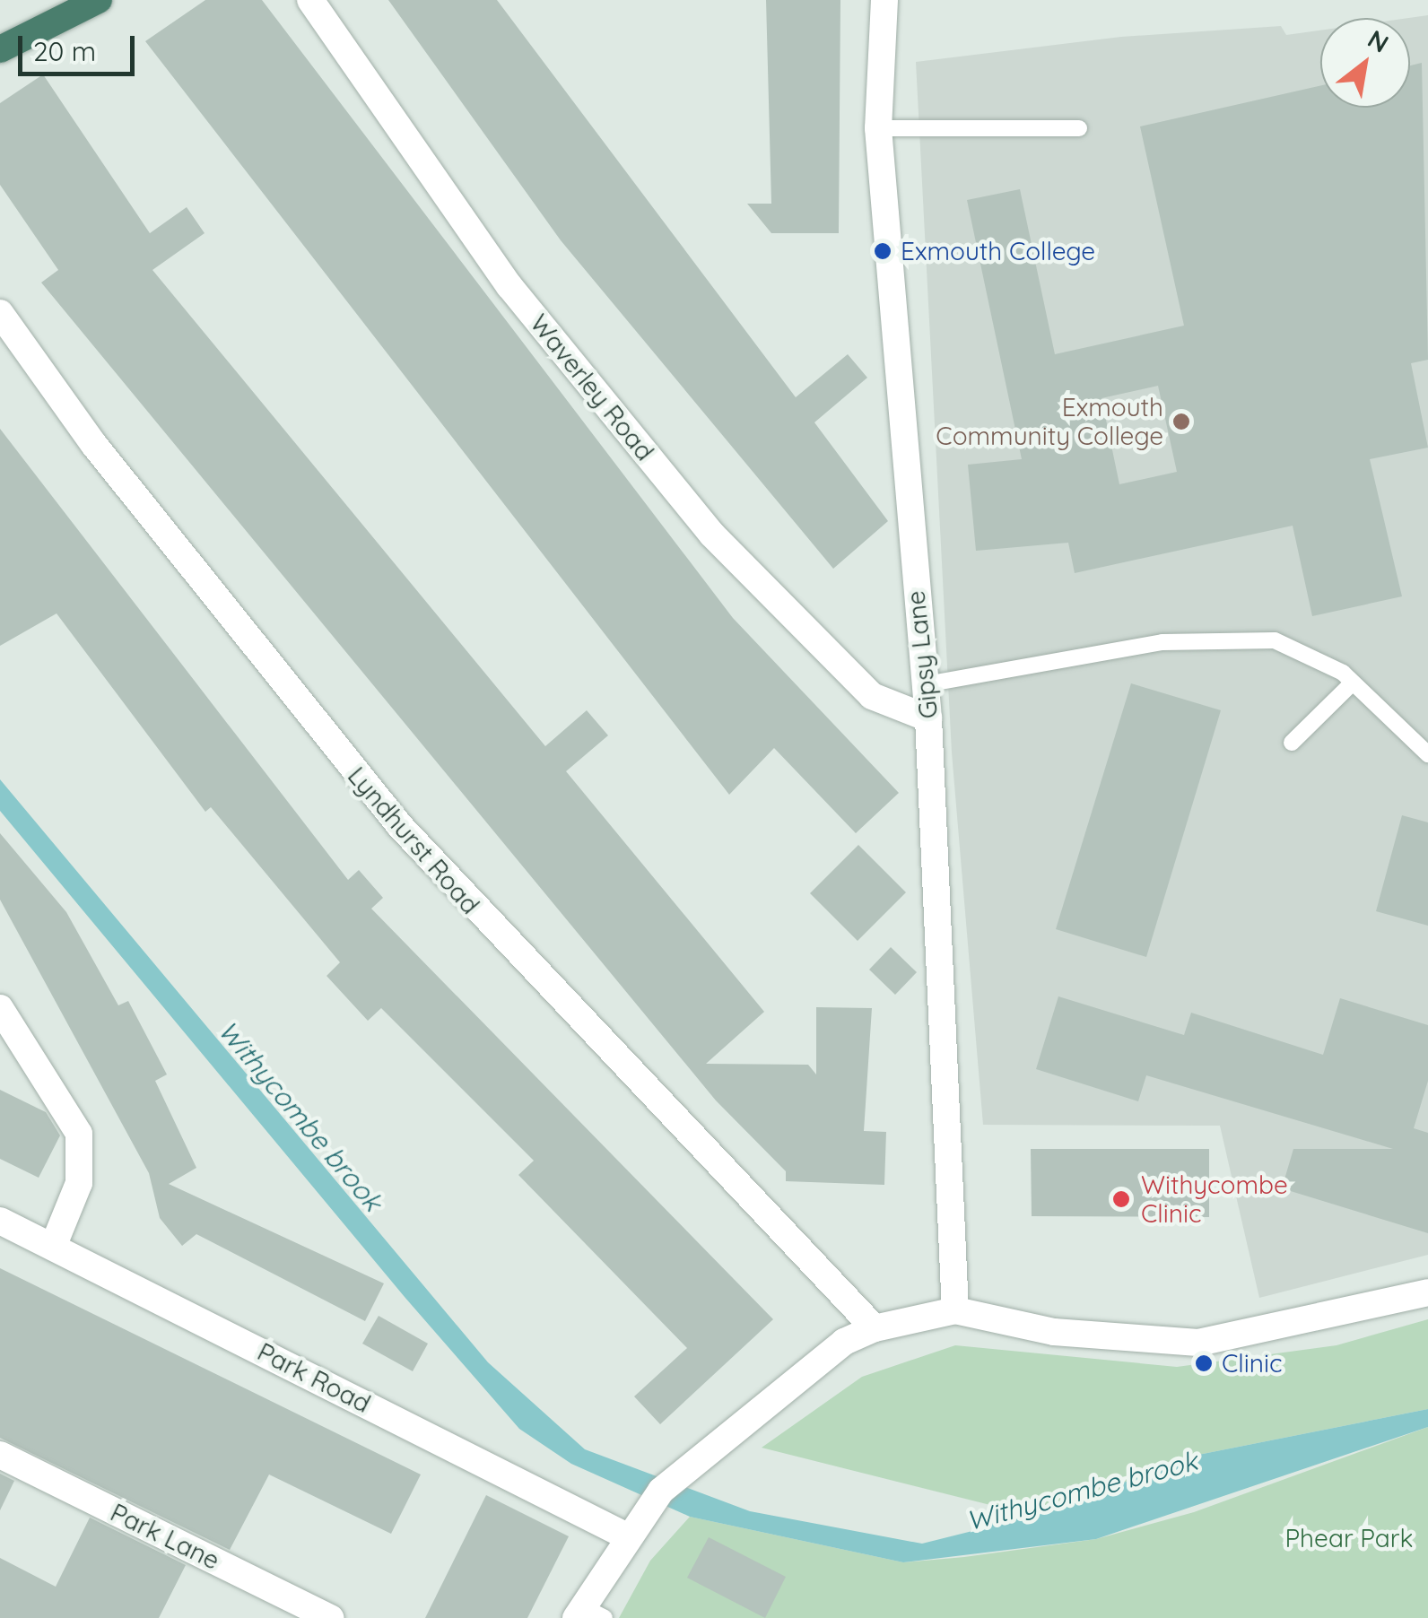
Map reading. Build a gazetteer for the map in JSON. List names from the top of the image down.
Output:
{
  "streets": {
    "street": [
      "Waverley Road",
      "Gipsy Lane",
      "Lyndhurst Road",
      "Park Road",
      "Park Lane"
    ]
  },
  "crossings": [
    ["Waverley Road", "Gipsy Lane"]
  ],
  "water": ["Withycombe brook"],
  "parks": ["Phear Park"],
  "places": [
    "Exmouth College",
    "Exmouth Community College",
    "Withycombe Clinic",
    "Clinic"
  ],
  "scale_bar": "20 m",
  "north": "top right"
}
